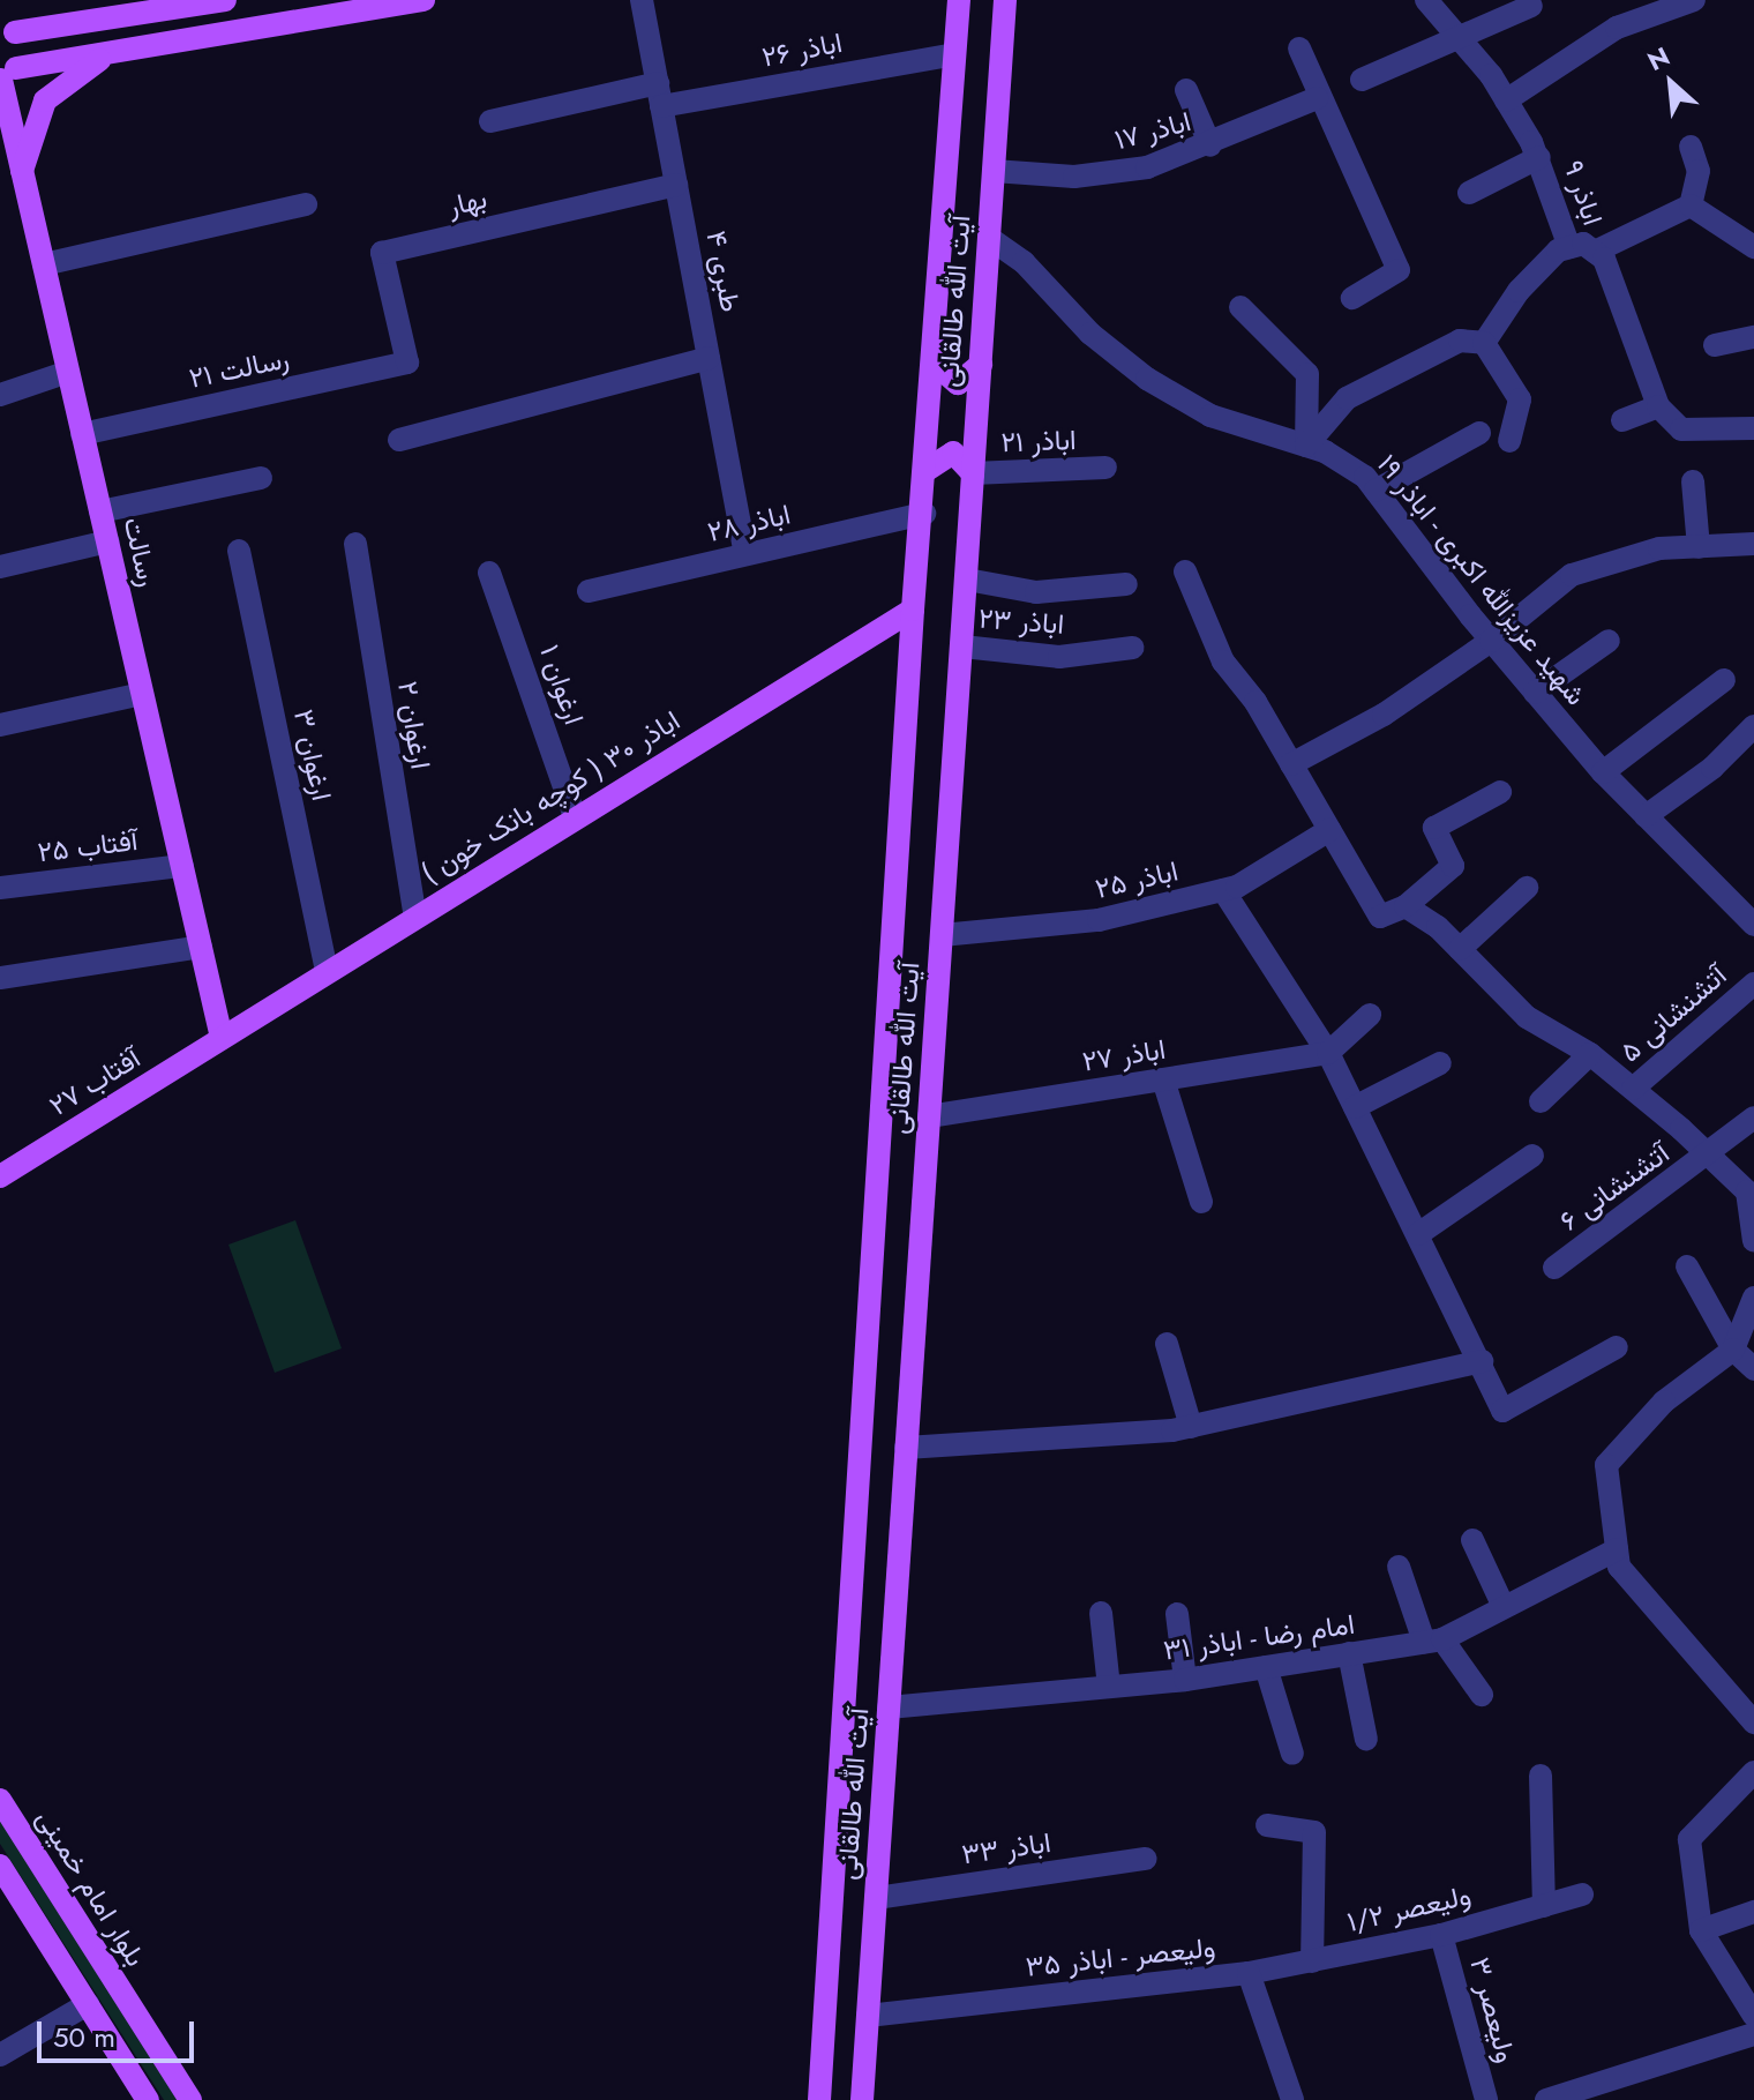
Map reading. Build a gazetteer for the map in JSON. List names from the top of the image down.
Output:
{
  "streets": {
    "main road": [
      "آیت الله طالقانی",
      "رسالت",
      "اباذر ۳۰ ( کوچه بانک خون )",
      "آفتاب ۲۷",
      "بلوار امام خمینی"
    ],
    "street": [
      "اباذر ۲۶",
      "اباذر ۱۷",
      "اباذر ۹",
      "بهار",
      "طبری ۴",
      "رسالت ۲۱",
      "اباذر ۲۱",
      "اباذر ۲۸",
      "شهید عزیزالله اکبری - اباذر ۱۹",
      "اباذر ۲۳",
      "ارغوان ۱",
      "ارغوان ۲",
      "ارغوان ۳",
      "آفتاب ۲۵",
      "اباذر ۲۵",
      "آتشنشانی ۵",
      "اباذر ۲۷",
      "آتشنشانی ۶",
      "امام رضا - اباذر ۳۱",
      "اباذر ۳۳",
      "ولیعصر ۱/۲",
      "ولیعصر - اباذر ۳۵",
      "ولیعصر ۳"
    ]
  },
  "crossings": [
    ["اباذر ۲۶", "طبری ۴"],
    ["اباذر ۲۶", "آیت الله طالقانی"],
    ["اباذر ۱۷", "آیت الله طالقانی"],
    ["بهار", "طبری ۴"],
    ["بهار", "رسالت ۲۱"],
    ["طبری ۴", "اباذر ۲۸"],
    ["آیت الله طالقانی", "اباذر ۲۱"],
    ["آیت الله طالقانی", "اباذر ۲۸"],
    ["آیت الله طالقانی", "شهید عزیزالله اکبری - اباذر ۱۹"],
    ["آیت الله طالقانی", "اباذر ۲۳"],
    ["آیت الله طالقانی", "اباذر ۳۰ ( کوچه بانک خون )"],
    ["آیت الله طالقانی", "اباذر ۲۵"],
    ["آیت الله طالقانی", "اباذر ۲۷"],
    ["آیت الله طالقانی", "امام رضا - اباذر ۳۱"],
    ["آیت الله طالقانی", "اباذر ۳۳"],
    ["آیت الله طالقانی", "ولیعصر - اباذر ۳۵"],
    ["رسالت ۲۱", "رسالت"],
    ["رسالت", "اباذر ۳۰ ( کوچه بانک خون )"],
    ["رسالت", "آفتاب ۲۵"],
    ["رسالت", "آفتاب ۲۷"],
    ["ارغوان ۱", "اباذر ۳۰ ( کوچه بانک خون )"],
    ["ارغوان ۲", "اباذر ۳۰ ( کوچه بانک خون )"],
    ["ارغوان ۳", "اباذر ۳۰ ( کوچه بانک خون )"],
    ["اباذر ۳۰ ( کوچه بانک خون )", "آفتاب ۲۷"],
    ["ولیعصر ۱/۲", "ولیعصر - اباذر ۳۵"],
    ["ولیعصر ۱/۲", "ولیعصر ۳"]
  ],
  "scale_bar": "50 m",
  "north": "top left"
}
